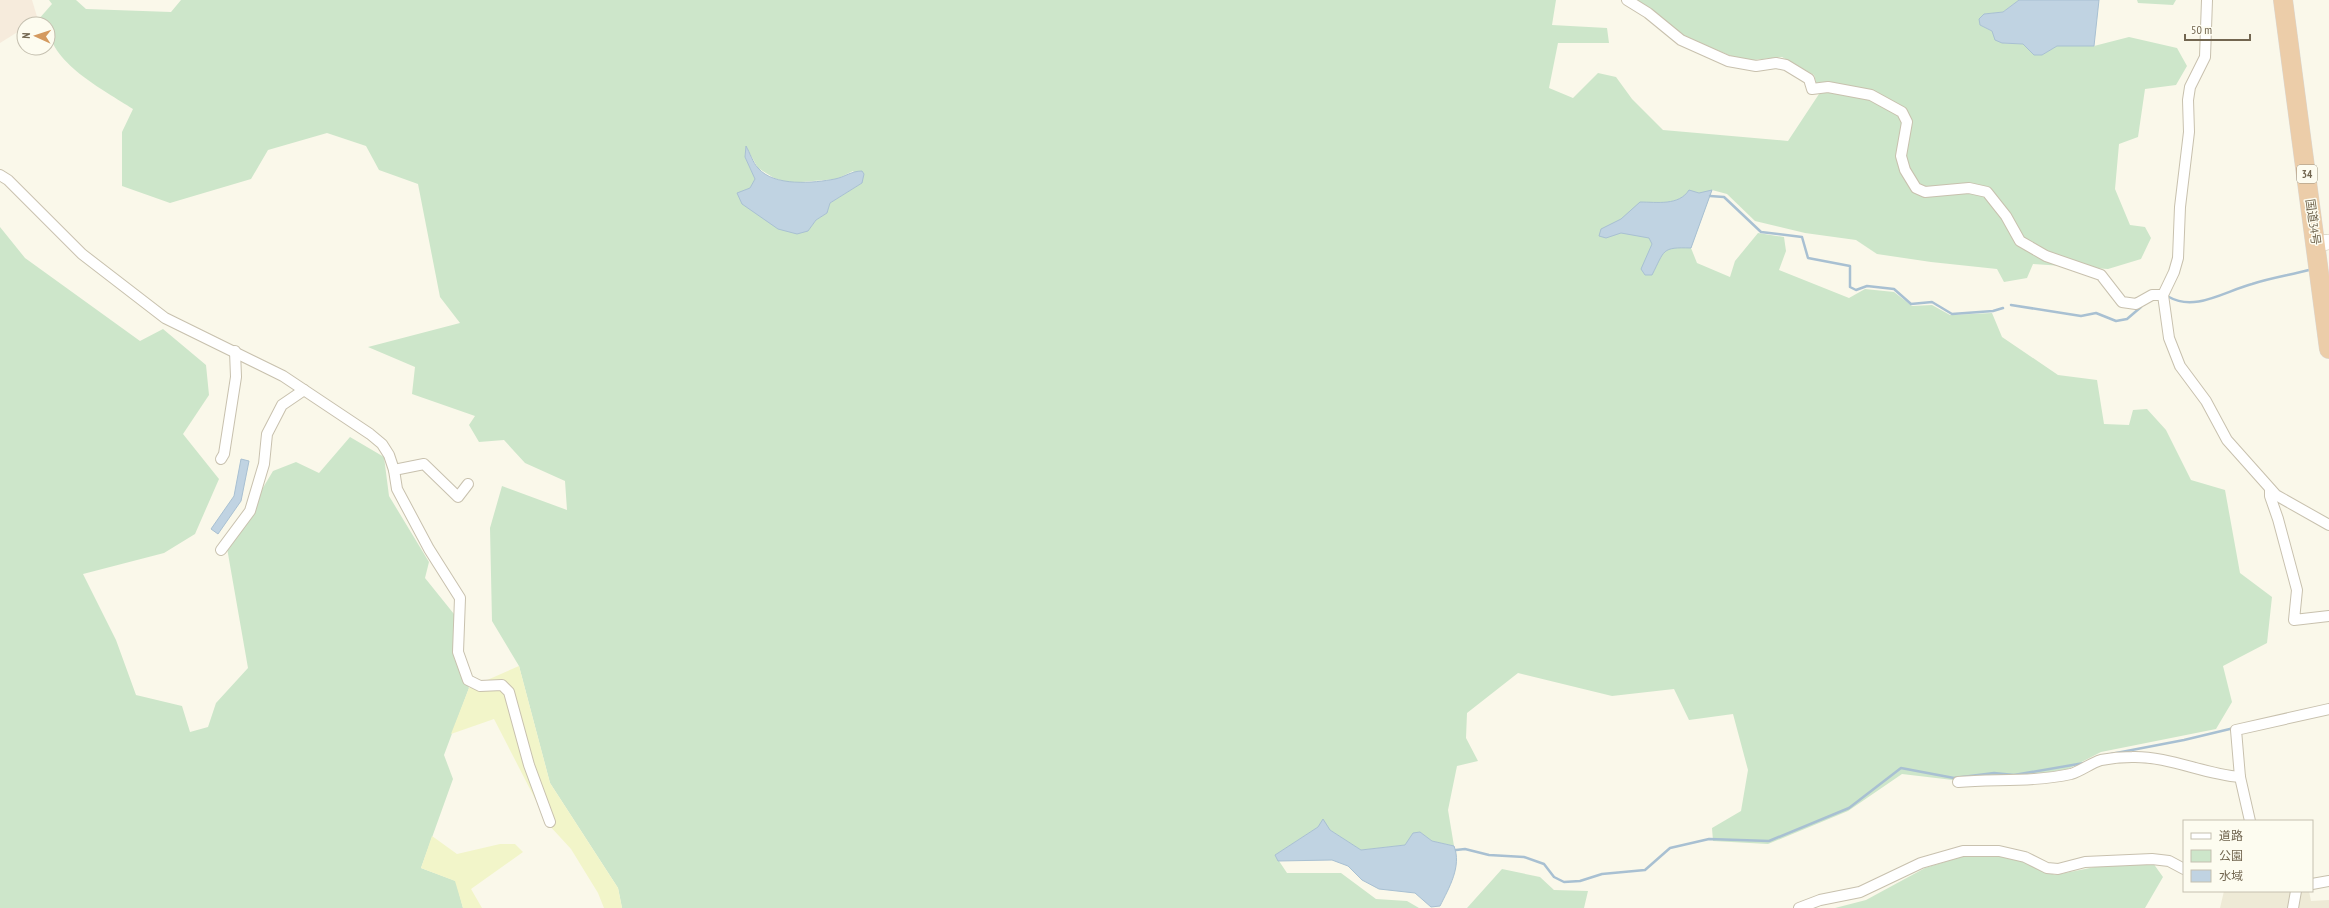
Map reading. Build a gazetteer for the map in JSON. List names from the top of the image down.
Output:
{
  "streets": {
    "highway": ["34", "国道34号"]
  },
  "legend": ["道路", "公園", "水域"],
  "scale_bar": "50 m",
  "north": "left"
}
